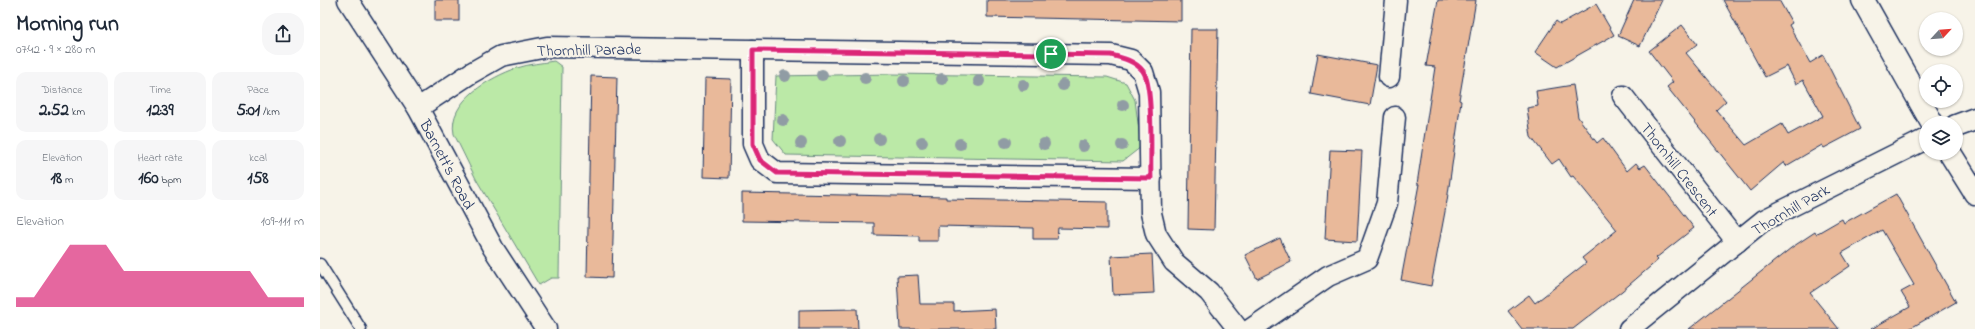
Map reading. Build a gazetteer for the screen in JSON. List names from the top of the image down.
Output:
{
  "streets": {
    "street": [
      "Thornhill Parade",
      "Barnett's Road",
      "Thornhill Crescent",
      "Thornhill Park"
    ]
  },
  "crossings": [
    ["Thornhill Parade", "Barnett's Road"],
    ["Thornhill Crescent", "Thornhill Park"]
  ],
  "north": "top right",
  "page": {
    "heading": ["Morning run", "07:42 · 9 × 280 m"],
    "stats": [
      ["Distance", "2.52 km"],
      ["Time", "12:39"],
      ["Pace", "5:01 /km"],
      ["Elevation", "18 m"],
      ["Heart rate", "160 bpm"],
      ["kcal", "158"]
    ],
    "chart": ["Elevation", "109–111 m"]
  }
}
